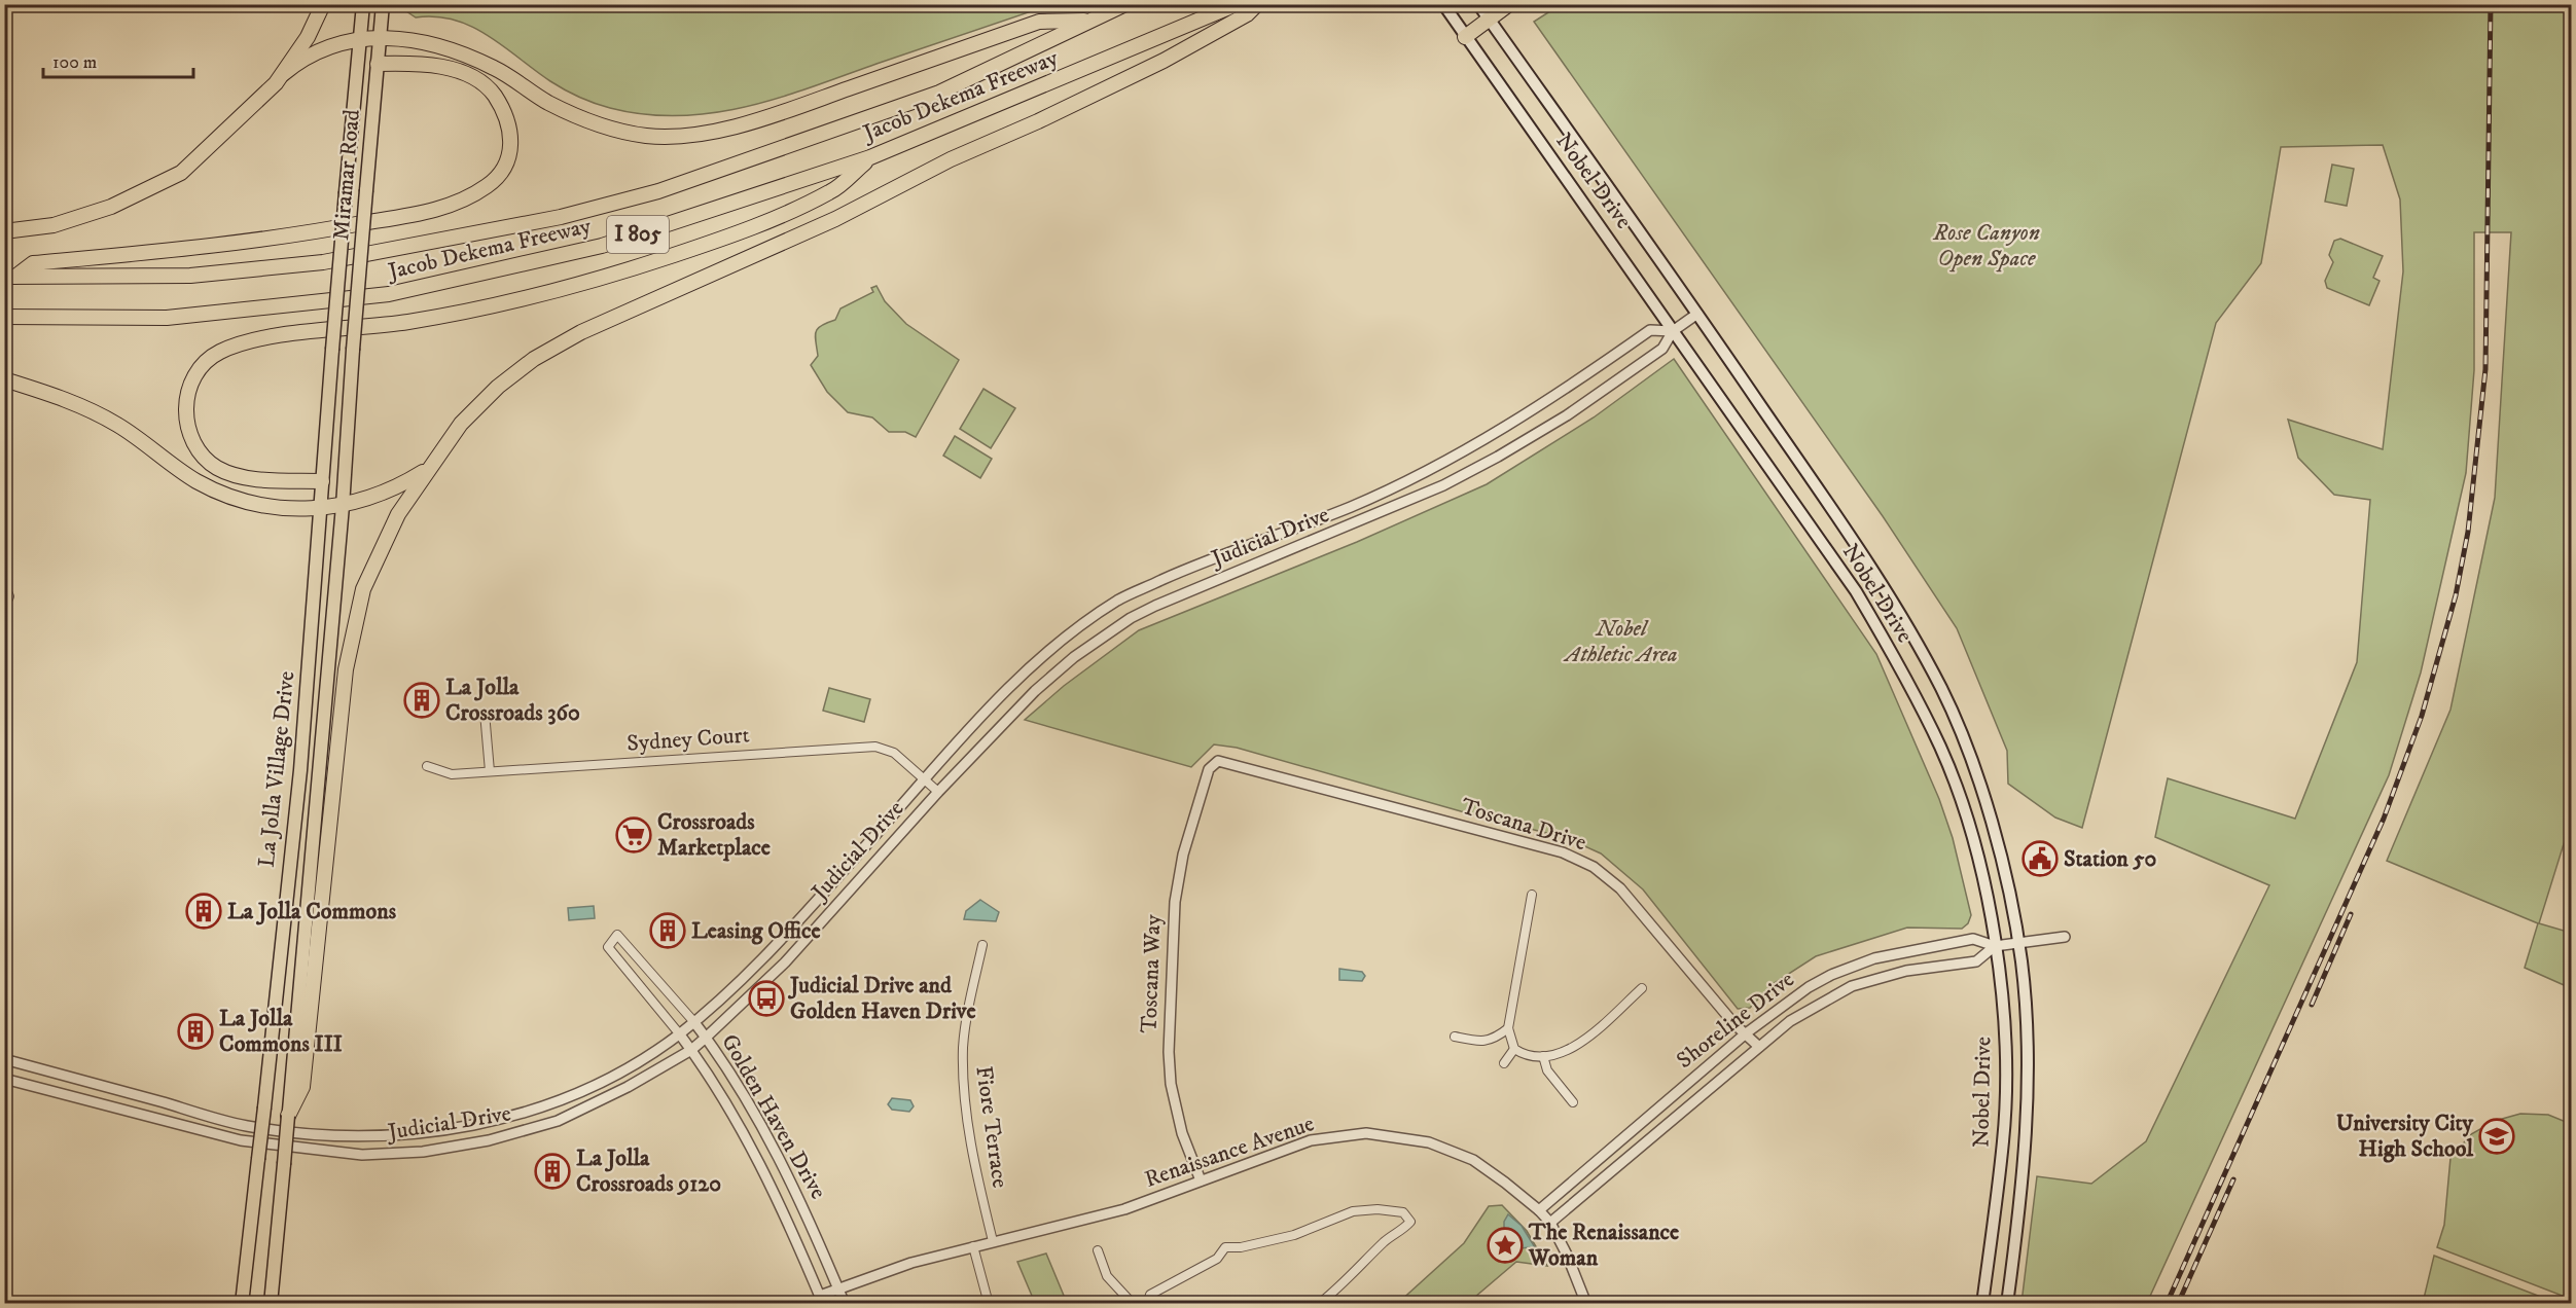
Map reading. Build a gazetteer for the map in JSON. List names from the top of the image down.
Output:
{
  "streets": {
    "highway": ["Jacob Dekema Freeway", "I 805"],
    "main road": ["Miramar Road", "Nobel Drive", "La Jolla Village Drive"],
    "street": [
      "Judicial Drive",
      "Sydney Court",
      "Toscana Drive",
      "Toscana Way",
      "Shoreline Drive",
      "Golden Haven Drive",
      "Fiore Terrace",
      "Renaissance Avenue"
    ]
  },
  "crossings": [
    ["Miramar Road", "La Jolla Village Drive"],
    ["Nobel Drive", "Judicial Drive"],
    ["Nobel Drive", "Shoreline Drive"],
    ["Judicial Drive", "Sydney Court"],
    ["Judicial Drive", "Golden Haven Drive"],
    ["Toscana Drive", "Toscana Way"],
    ["Toscana Drive", "Shoreline Drive"],
    ["Toscana Way", "Renaissance Avenue"],
    ["Shoreline Drive", "Renaissance Avenue"],
    ["Golden Haven Drive", "Renaissance Avenue"],
    ["Fiore Terrace", "Renaissance Avenue"]
  ],
  "parks": ["Rose Canyon Open Space", "Nobel Athletic Area"],
  "places": {
    "building": [
      "La Jolla Crossroads 360",
      "La Jolla Commons",
      "Leasing Office",
      "La Jolla Commons III",
      "La Jolla Crossroads 9120"
    ],
    "supermarket": ["Crossroads Marketplace"],
    "public building": ["Station 50"],
    "bus stop": ["Judicial Drive and Golden Haven Drive"],
    "school or university": ["University City High School"],
    "place": ["The Renaissance Woman"]
  },
  "scale_bar": "100 m"
}
